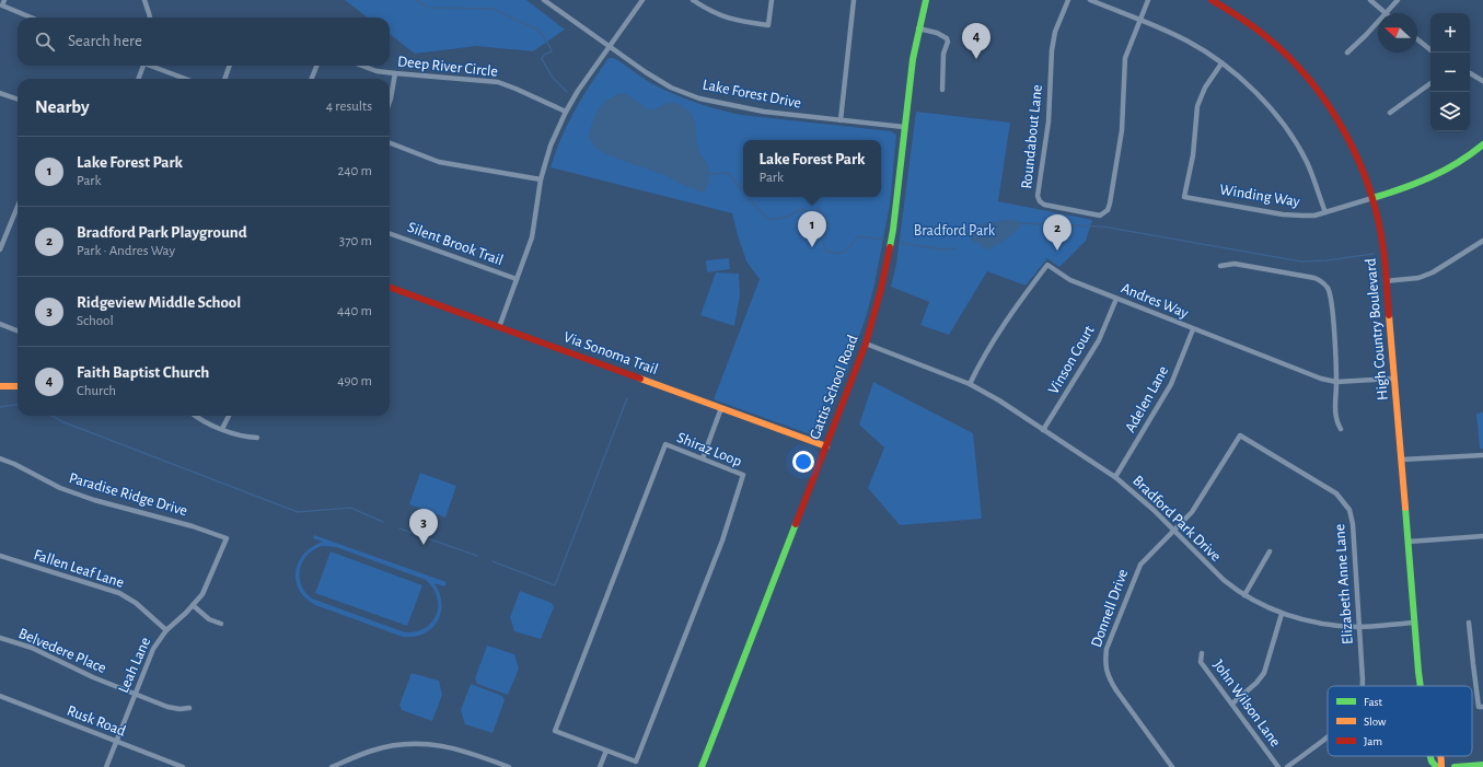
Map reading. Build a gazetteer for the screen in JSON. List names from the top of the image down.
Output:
{
  "streets": {
    "street": [
      "Deep River Circle",
      "Lake Forest Drive",
      "Roundabout Lane",
      "Winding Way",
      "Silent Brook Trail",
      "Andres Way",
      "High Country Boulevard",
      "Via Sonoma Trail",
      "Vinson Court",
      "Gattis School Road",
      "Adelen Lane",
      "Shiraz Loop",
      "Paradise Ridge Drive",
      "Bradford Park Drive",
      "Fallen Leaf Lane",
      "Elizabeth Anne Lane",
      "Donnell Drive",
      "Belvedere Place",
      "Leah Lane",
      "John Wilson Lane",
      "Rusk Road"
    ]
  },
  "crossings": [
    ["Lake Forest Drive", "Gattis School Road"],
    ["Winding Way", "High Country Boulevard"],
    ["Andres Way", "High Country Boulevard"],
    ["Andres Way", "Vinson Court"],
    ["Andres Way", "Adelen Lane"],
    ["Andres Way", "Bradford Park Drive"],
    ["High Country Boulevard", "Bradford Park Drive"],
    ["Via Sonoma Trail", "Gattis School Road"],
    ["Vinson Court", "Bradford Park Drive"],
    ["Gattis School Road", "Bradford Park Drive"],
    ["Adelen Lane", "Bradford Park Drive"],
    ["Paradise Ridge Drive", "Leah Lane"],
    ["Bradford Park Drive", "Elizabeth Anne Lane"],
    ["Bradford Park Drive", "Donnell Drive"],
    ["Fallen Leaf Lane", "Leah Lane"],
    ["Elizabeth Anne Lane", "Donnell Drive"],
    ["Belvedere Place", "Leah Lane"],
    ["Leah Lane", "Rusk Road"]
  ],
  "parks": ["Bradford Park"],
  "legend": ["Fast", "Slow", "Jam"],
  "north": "left",
  "page": {
    "map_buttons": ["+", "−"],
    "search": "Search here",
    "pins": [
      "4",
      "1",
      "2",
      "3"
    ],
    "heading": ["Nearby", "4 results"],
    "list": [
      {
        "mark": "1",
        "name": "Lake Forest Park",
        "note": "Park",
        "value": "240 m"
      },
      {
        "mark": "2",
        "name": "Bradford Park Playground",
        "note": "Park · Andres Way",
        "value": "370 m"
      },
      {
        "mark": "3",
        "name": "Ridgeview Middle School",
        "note": "School",
        "value": "440 m"
      },
      {
        "mark": "4",
        "name": "Faith Baptist Church",
        "note": "Church",
        "value": "490 m"
      }
    ],
    "popup": ["Lake Forest Park", "Park"]
  }
}
